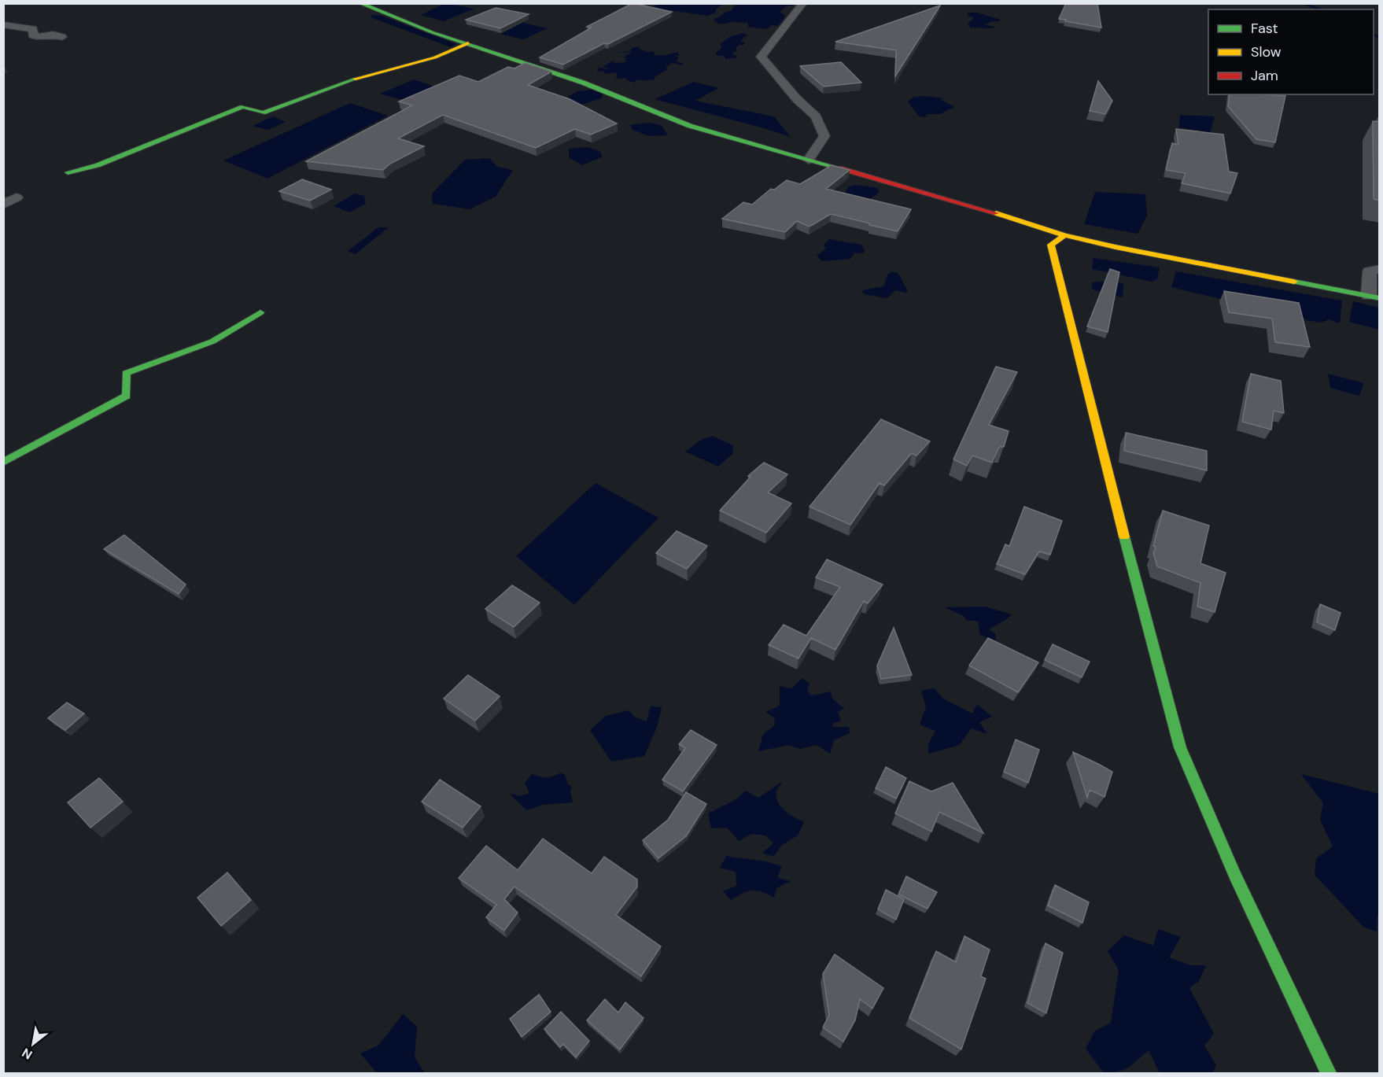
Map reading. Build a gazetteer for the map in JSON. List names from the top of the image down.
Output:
{
  "legend": ["Fast", "Slow", "Jam"],
  "north": "bottom left"
}
